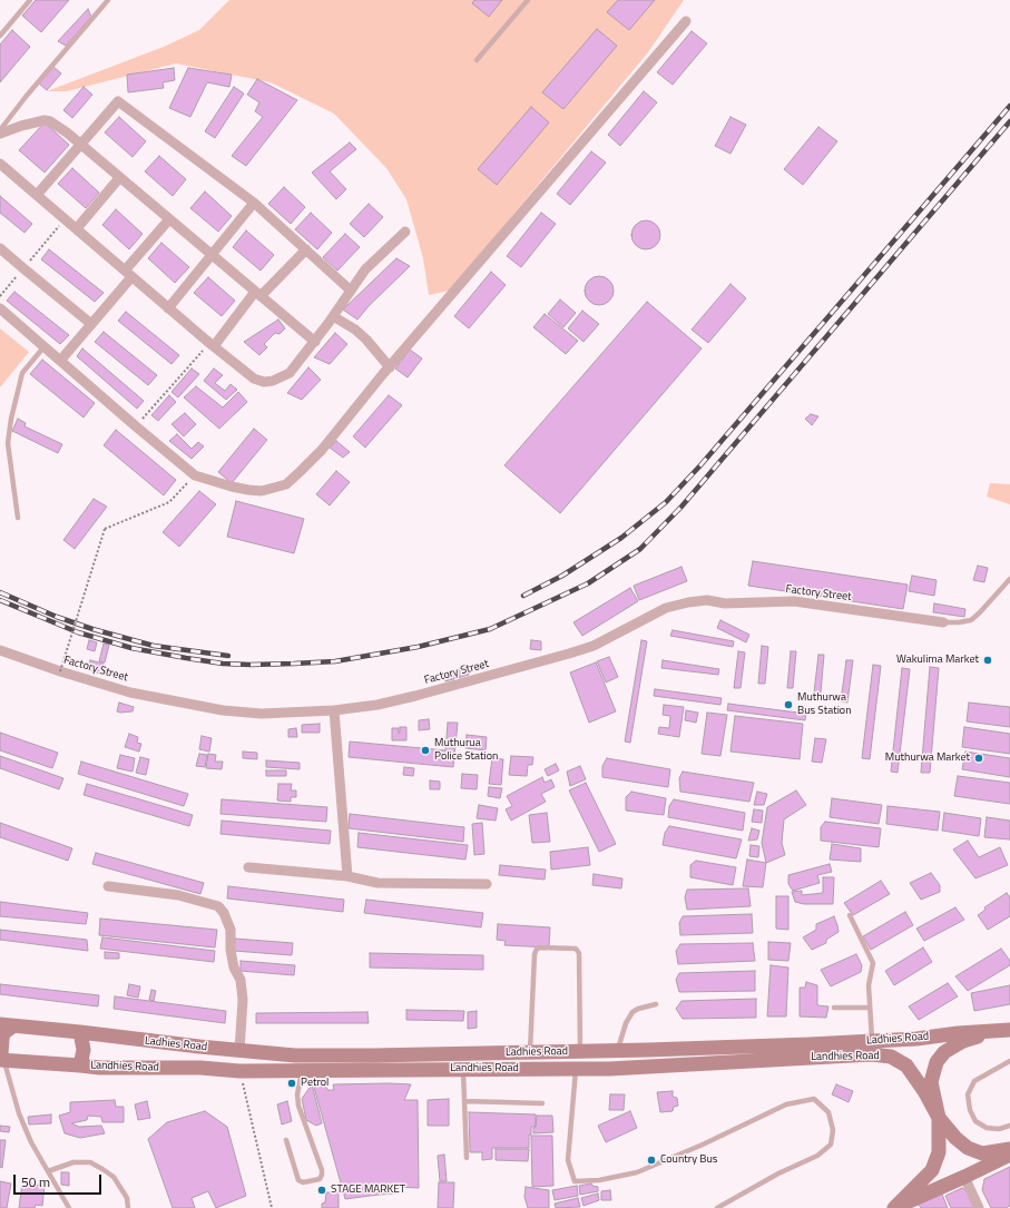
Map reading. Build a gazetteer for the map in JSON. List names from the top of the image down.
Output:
{
  "streets": {
    "main road": ["Ladhies Road", "Landhies Road"],
    "street": ["Factory Street"]
  },
  "crossings": [
    ["Ladhies Road", "Landhies Road"]
  ],
  "places": [
    "Wakulima Market",
    "Muthurwa Bus Station",
    "Muthurua Police Station",
    "Muthurwa Market",
    "Petrol",
    "Country Bus",
    "STAGE MARKET"
  ],
  "scale_bar": "50 m"
}
